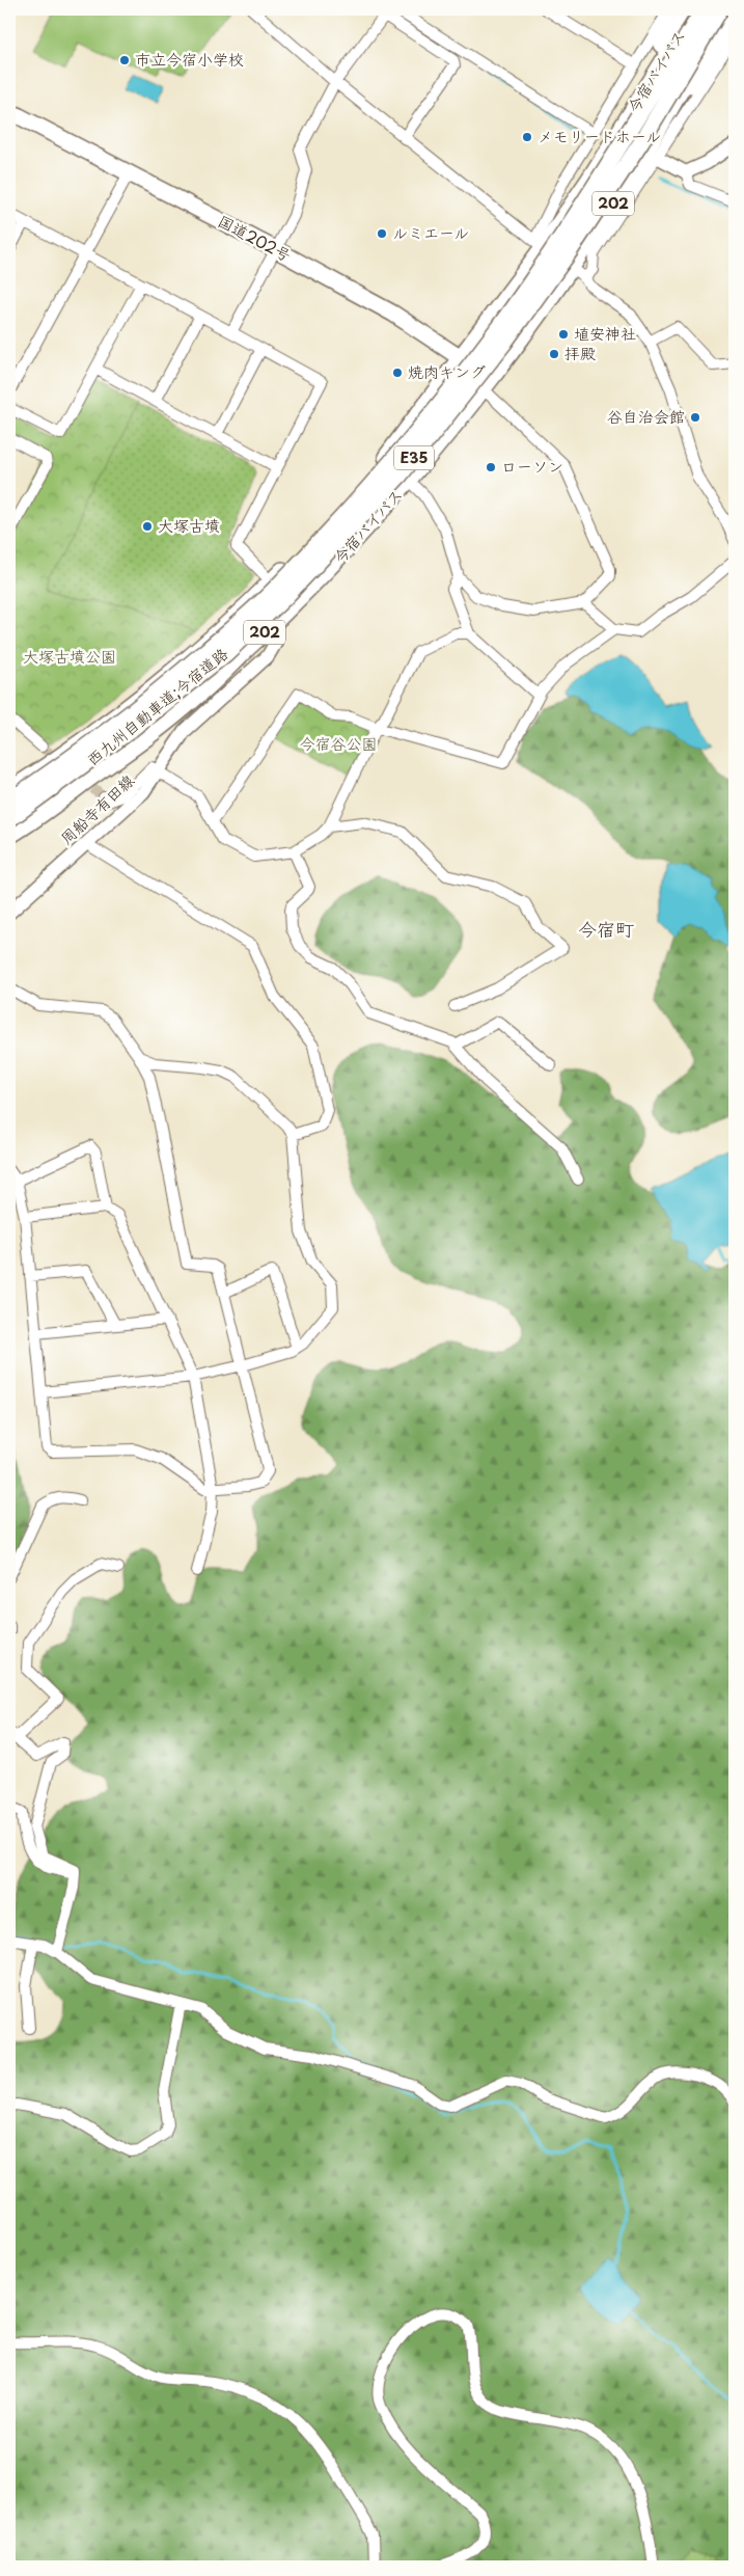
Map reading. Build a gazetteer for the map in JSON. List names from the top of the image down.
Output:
{
  "streets": {
    "highway": [
      "今宿バイパス",
      "202",
      "国道202号",
      "E35",
      "西九州自動車道;今宿道路"
    ],
    "main road": ["周船寺有田線"]
  },
  "crossings": [
    ["今宿バイパス", "国道202号"],
    ["今宿バイパス", "周船寺有田線"]
  ],
  "districts": ["今宿町"],
  "parks": ["大塚古墳公園", "今宿谷公園"],
  "places": [
    "市立今宿小学校",
    "メモリードホール",
    "ルミエール",
    "埴安神社",
    "拝殿",
    "焼肉キング",
    "谷自治会館",
    "ローソン",
    "大塚古墳"
  ]
}
